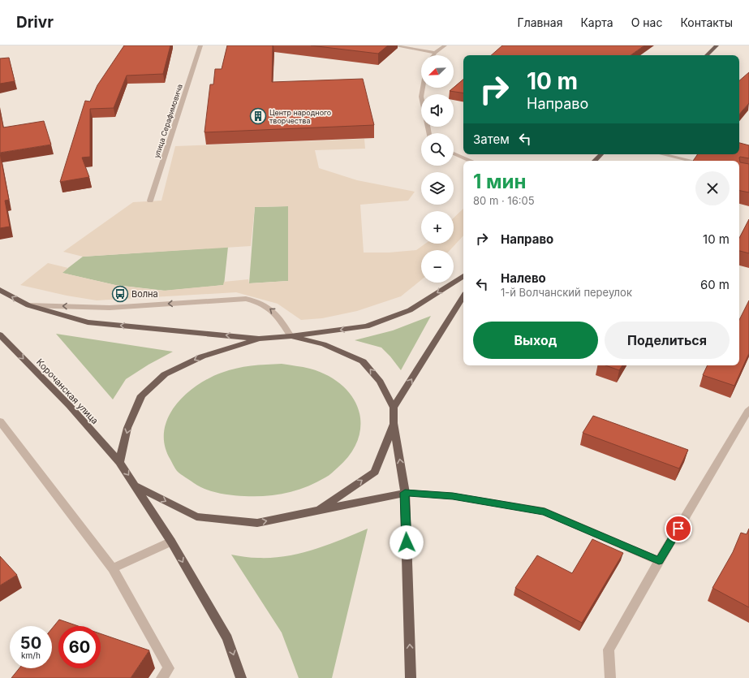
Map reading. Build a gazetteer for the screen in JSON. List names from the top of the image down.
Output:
{
  "streets": {
    "main road": ["Корочанская улица"],
    "street": ["улица Серафимовича"]
  },
  "one_way": ["Корочанская улица"],
  "places": {
    "building": ["Центр народного творчества"],
    "bus stop": ["Волна"]
  },
  "north": "bottom left",
  "page": {
    "header": "Drivr",
    "nav": [
      "Главная",
      "Карта",
      "О нас",
      "Контакты"
    ],
    "map_buttons": ["+", "−"],
    "turn": ["10 m", "Направо"],
    "then": "Затем",
    "heading": ["1 мин", "80 m · 16:05"],
    "list": [
      {
        "name": "Направо",
        "value": "10 m"
      },
      {
        "name": "Налево",
        "note": "1-й Волчанский переулок",
        "value": "60 m"
      }
    ],
    "buttons": ["Выход", "Поделиться"],
    "speed": "50 km/h",
    "limit": "60"
  }
}
